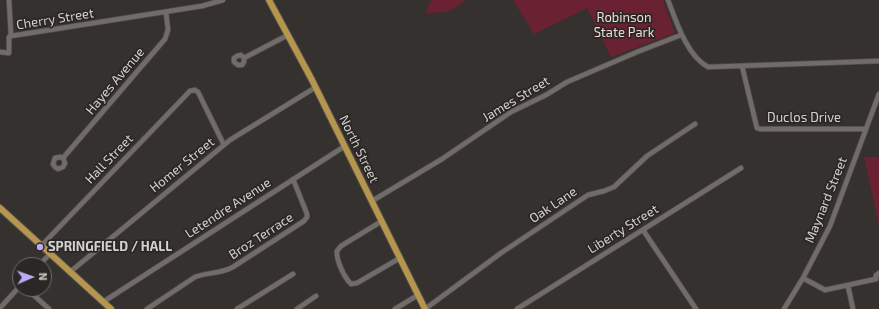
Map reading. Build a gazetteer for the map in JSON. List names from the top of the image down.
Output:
{
  "streets": {
    "main road": ["North Street"],
    "street": [
      "Cherry Street",
      "Hayes Avenue",
      "James Street",
      "Duclos Drive",
      "Hall Street",
      "Homer Street",
      "Maynard Street",
      "Oak Lane",
      "Letendre Avenue",
      "Liberty Street",
      "Broz Terrace"
    ]
  },
  "crossings": [
    ["Cherry Street", "Hayes Avenue"],
    ["James Street", "North Street"],
    ["Duclos Drive", "Maynard Street"],
    ["North Street", "Homer Street"],
    ["North Street", "Oak Lane"],
    ["North Street", "Letendre Avenue"],
    ["Hall Street", "Homer Street"],
    ["Letendre Avenue", "Broz Terrace"]
  ],
  "parks": ["Robinson State Park"],
  "places": ["SPRINGFIELD / HALL"],
  "north": "right"
}
